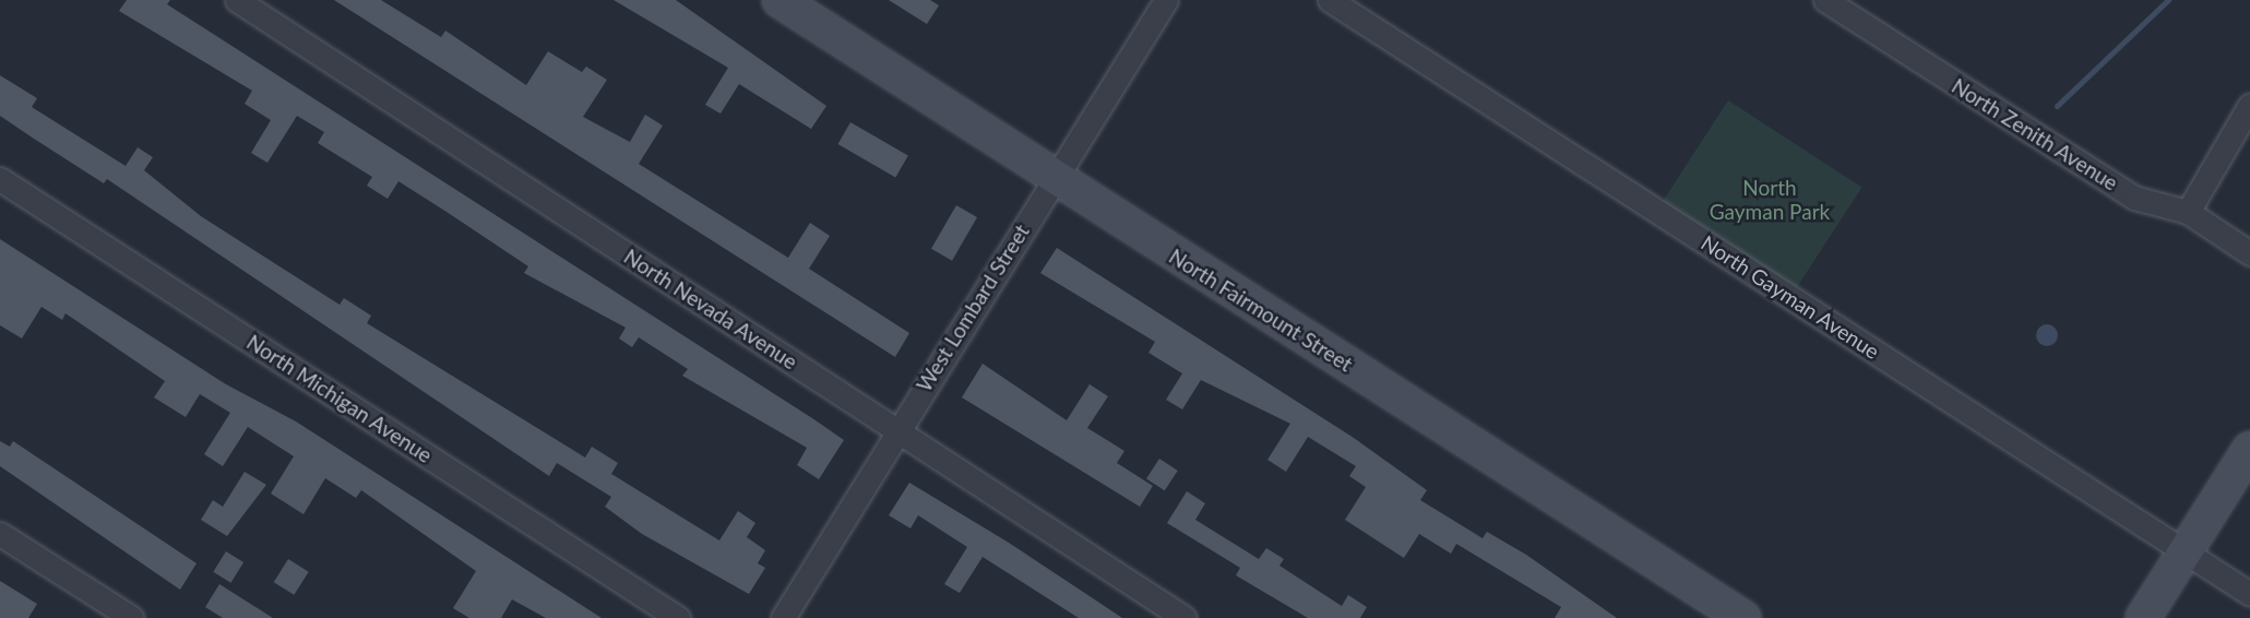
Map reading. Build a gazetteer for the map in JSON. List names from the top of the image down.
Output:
{
  "streets": {
    "street": [
      "North Zenith Avenue",
      "North Gayman Avenue",
      "West Lombard Street",
      "North Nevada Avenue",
      "North Fairmount Street",
      "North Michigan Avenue"
    ]
  },
  "crossings": [
    ["West Lombard Street", "North Nevada Avenue"],
    ["West Lombard Street", "North Fairmount Street"]
  ],
  "parks": ["North Gayman Park"]
}
